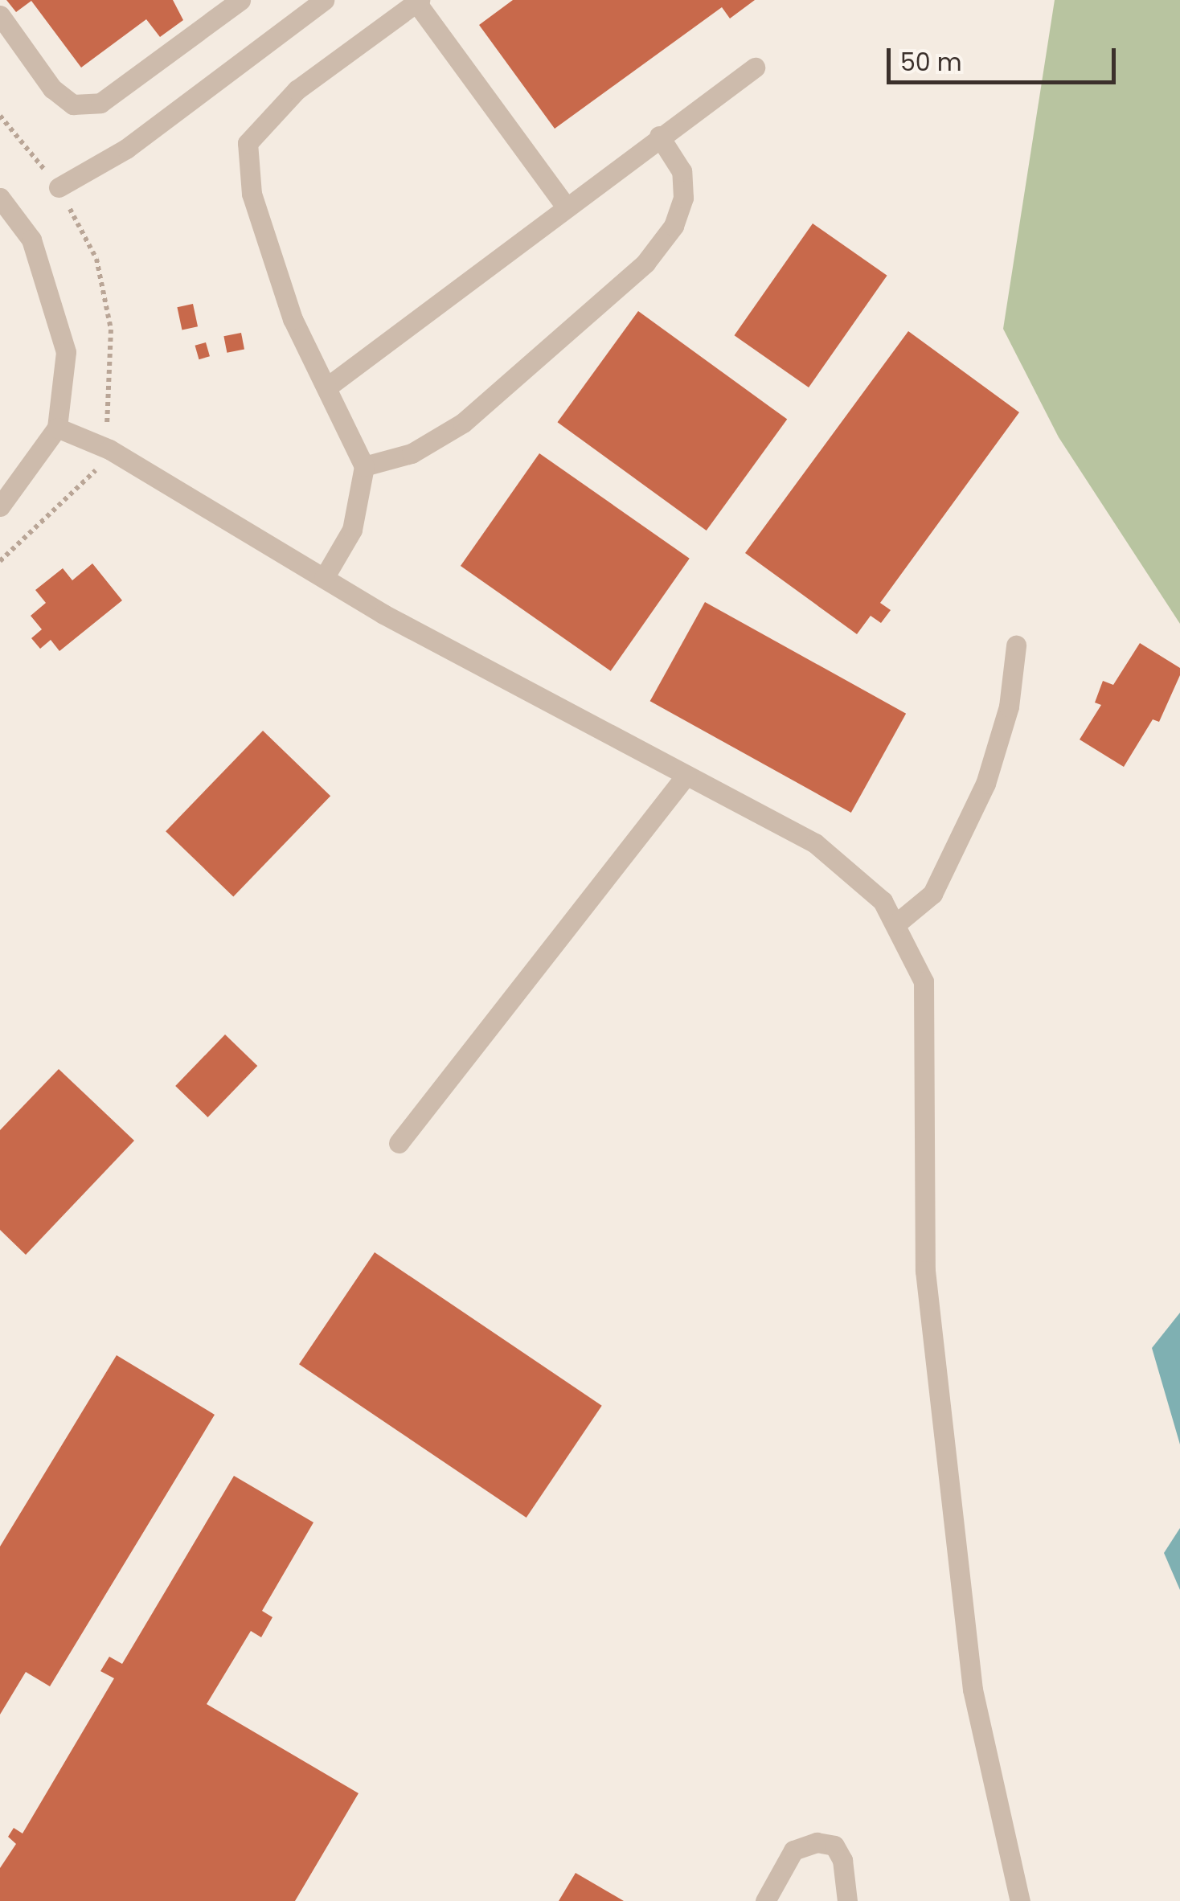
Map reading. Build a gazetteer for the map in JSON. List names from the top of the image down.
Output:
{
  "scale_bar": "50 m"
}
